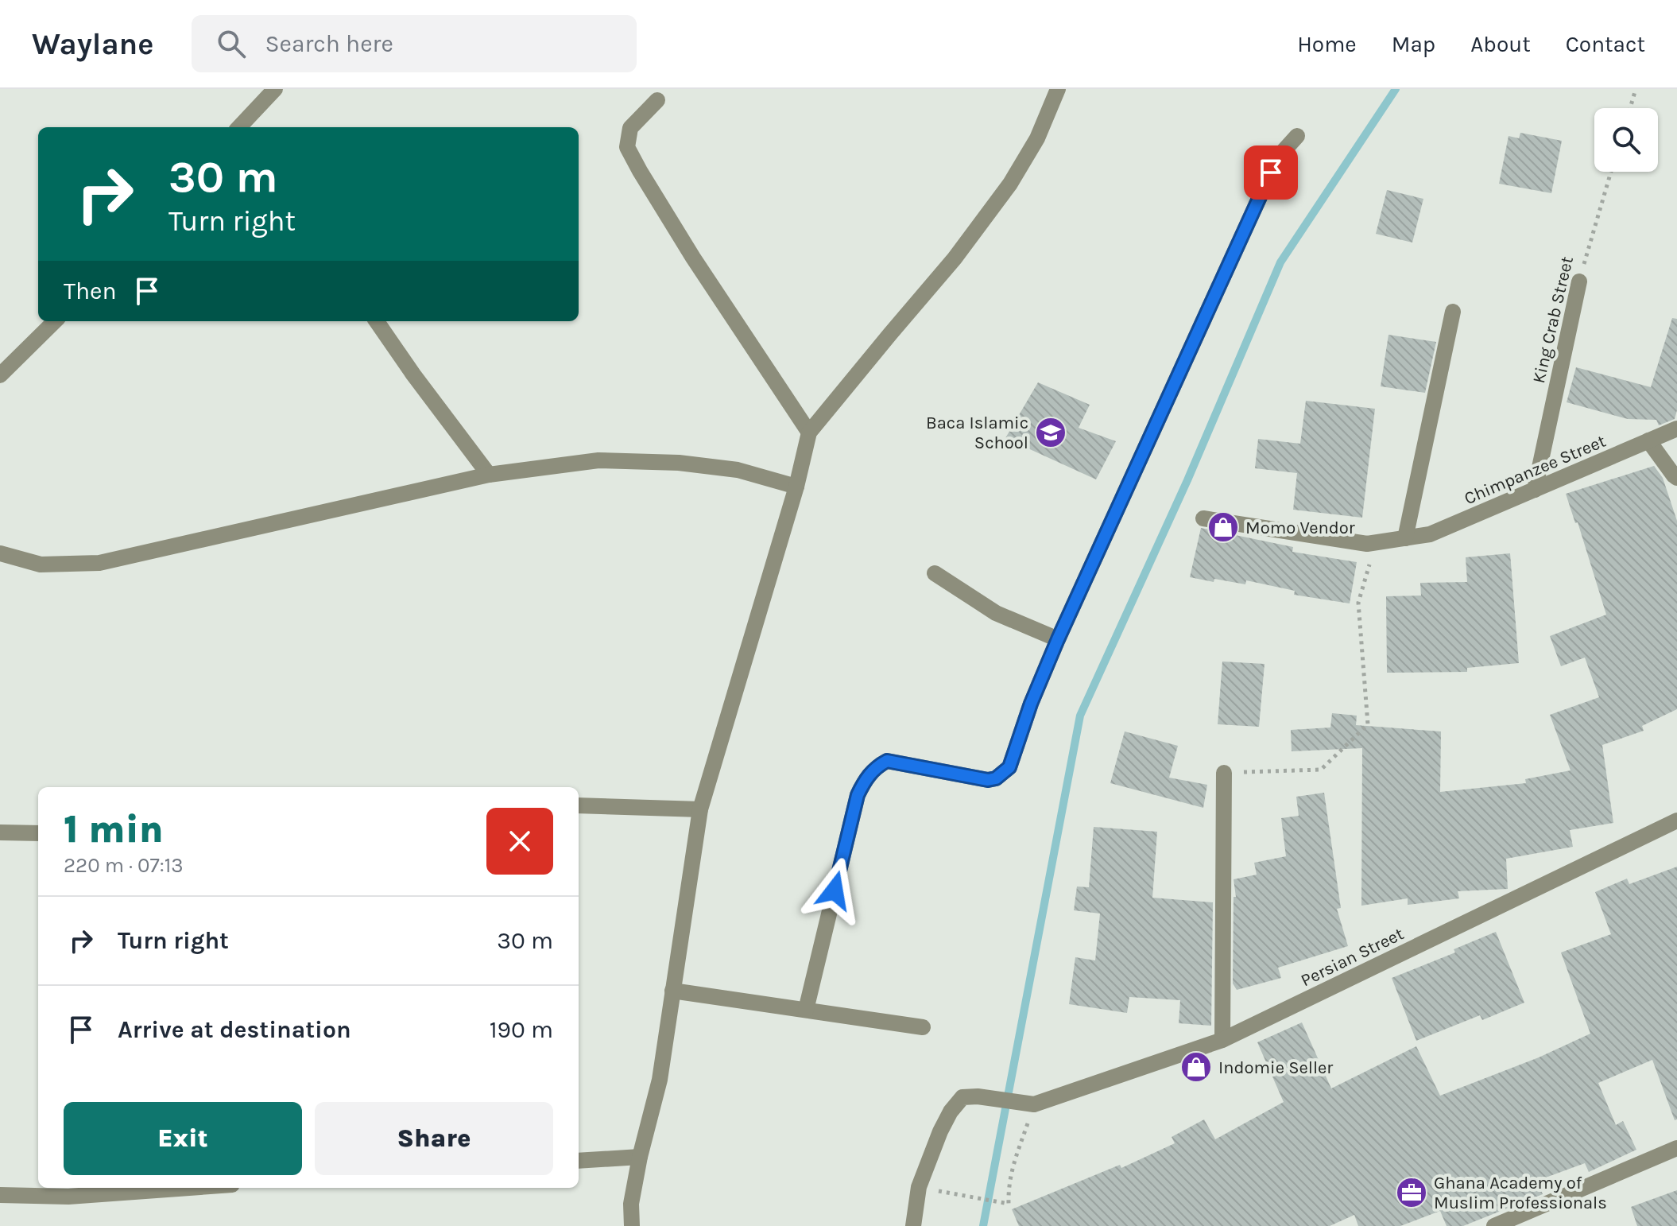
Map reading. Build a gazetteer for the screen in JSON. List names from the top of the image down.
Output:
{
  "streets": {
    "street": ["King Crab Street", "Chimpanzee Street", "Persian Street"]
  },
  "crossings": [
    ["King Crab Street", "Chimpanzee Street"]
  ],
  "places": {
    "school or university": ["Baca Islamic School"],
    "shop": ["Momo Vendor", "Indomie Seller"],
    "office": ["Ghana Academy of Muslim Professionals"]
  },
  "page": {
    "header": "Waylane",
    "search": "Search here",
    "nav": [
      "Home",
      "Map",
      "About",
      "Contact"
    ],
    "turn": ["30 m", "Turn right"],
    "then": "Then",
    "heading": ["1 min", "220 m · 07:13"],
    "list": [
      {
        "name": "Turn right",
        "value": "30 m"
      },
      {
        "name": "Arrive at destination",
        "value": "190 m"
      }
    ],
    "buttons": ["Exit", "Share"]
  }
}
